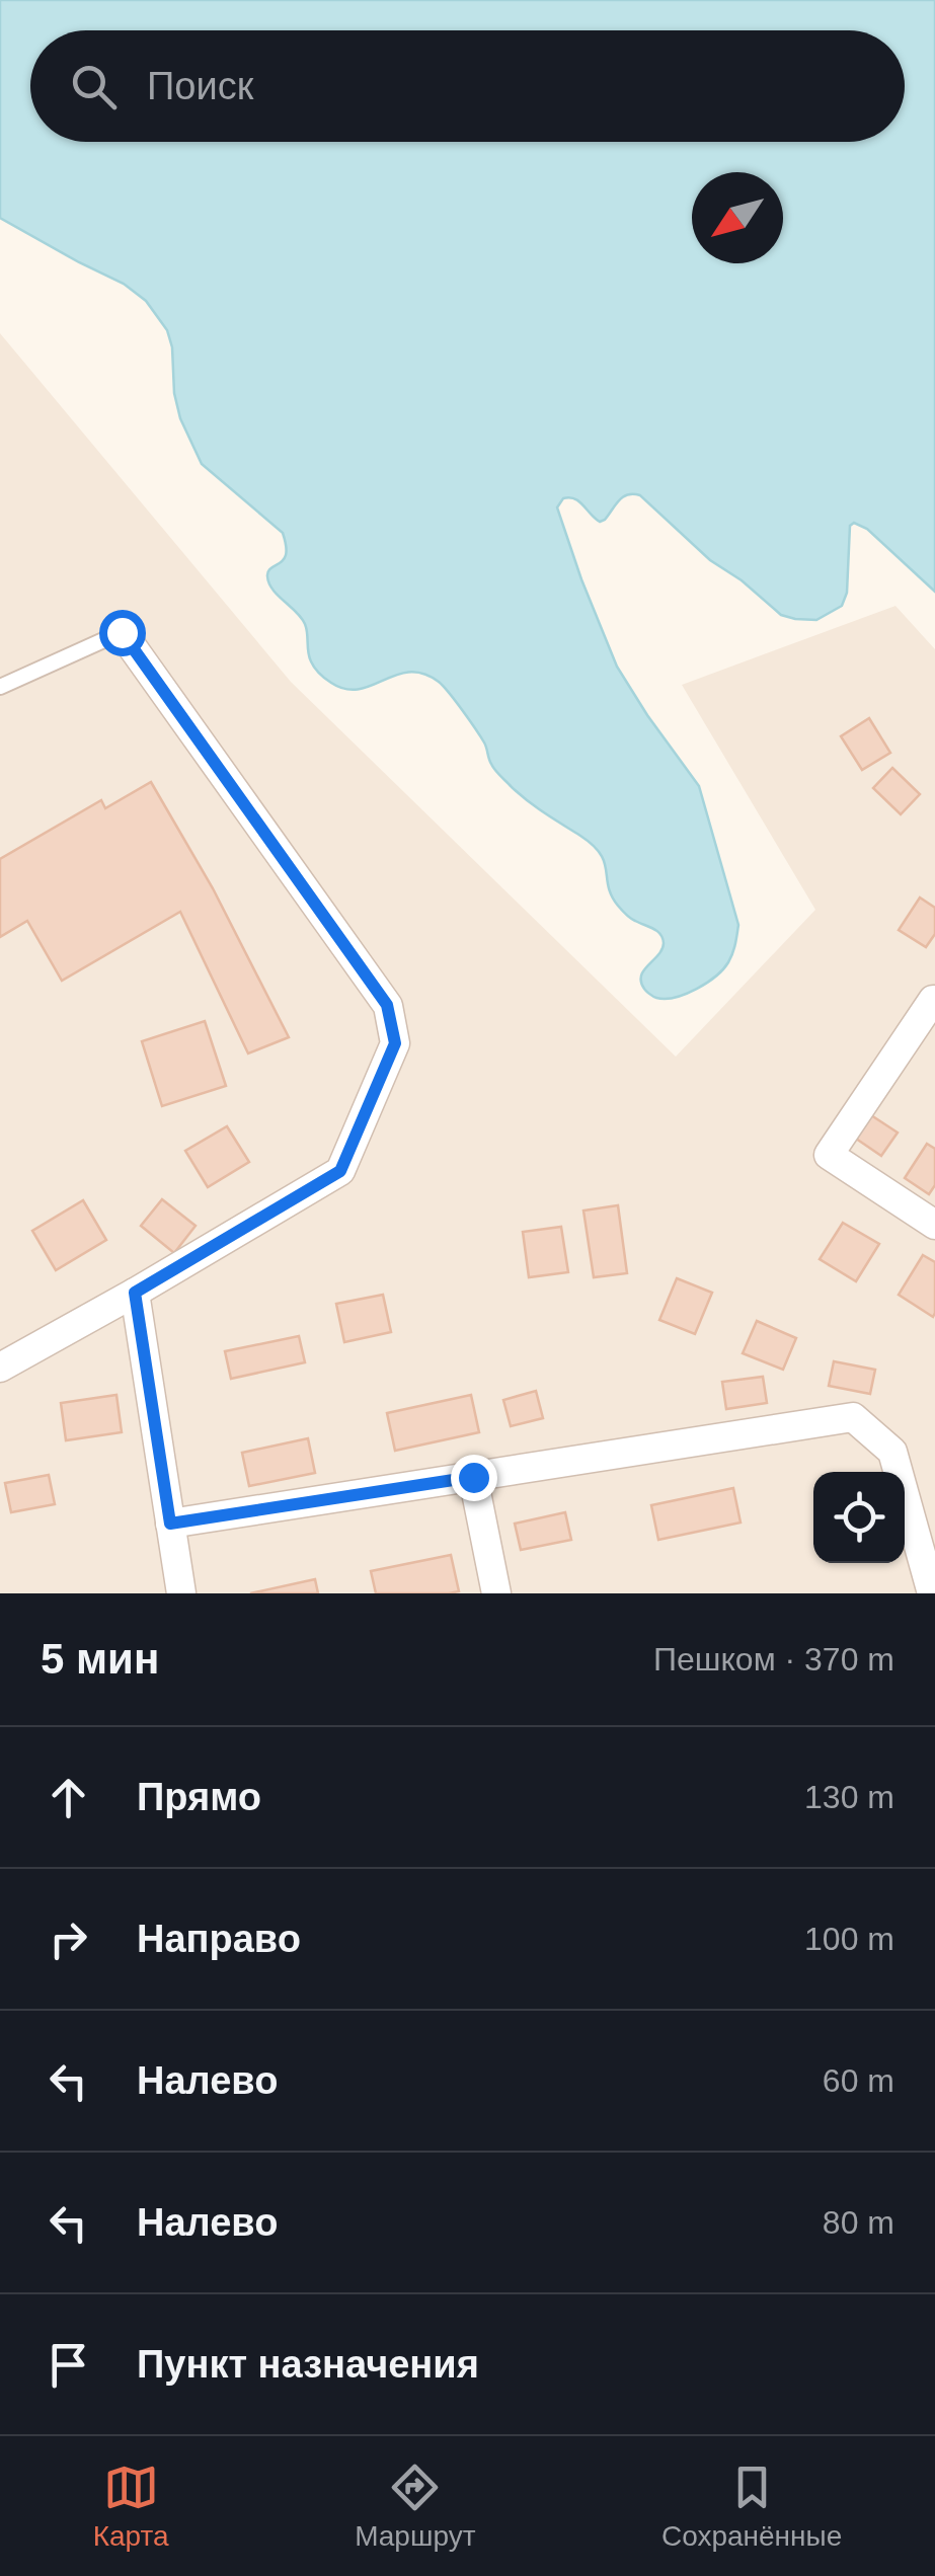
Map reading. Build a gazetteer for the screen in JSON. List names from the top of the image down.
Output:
{
  "north": "bottom left",
  "page": {
    "search": "Поиск",
    "heading": ["5 мин", "Пешком · 370 m"],
    "list": [
      ["Прямо", "130 m"],
      ["Направо", "100 m"],
      ["Налево", "60 m"],
      ["Налево", "80 m"],
      "Пункт назначения"
    ],
    "nav": ["Карта", "Маршрут", "Сохранённые"]
  }
}
